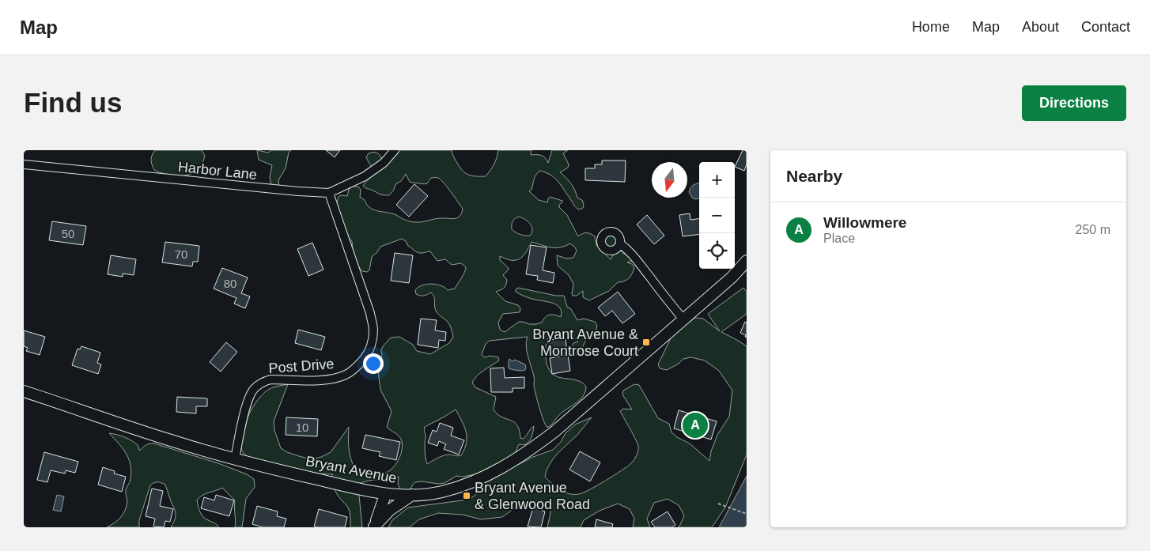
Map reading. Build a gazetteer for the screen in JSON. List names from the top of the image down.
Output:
{
  "streets": {
    "main road": ["Bryant Avenue"],
    "street": ["Harbor Lane", "Post Drive"]
  },
  "crossings": [
    ["Harbor Lane", "Post Drive"],
    ["Post Drive", "Bryant Avenue"]
  ],
  "places": {
    "transit": ["Bryant Avenue & Montrose Court", "Bryant Avenue & Glenwood Road"]
  },
  "house_numbers": [
    "50",
    "70",
    "80",
    "10"
  ],
  "north": "bottom",
  "page": {
    "header": "Map",
    "nav": [
      "Home",
      "Map",
      "About",
      "Contact"
    ],
    "buttons": "Directions",
    "title": "Find us",
    "heading": "Nearby",
    "map_buttons": ["+", "−"],
    "list": [
      {
        "mark": "A",
        "name": "Willowmere",
        "note": "Place",
        "value": "250 m"
      }
    ],
    "pins": "A"
  }
}
